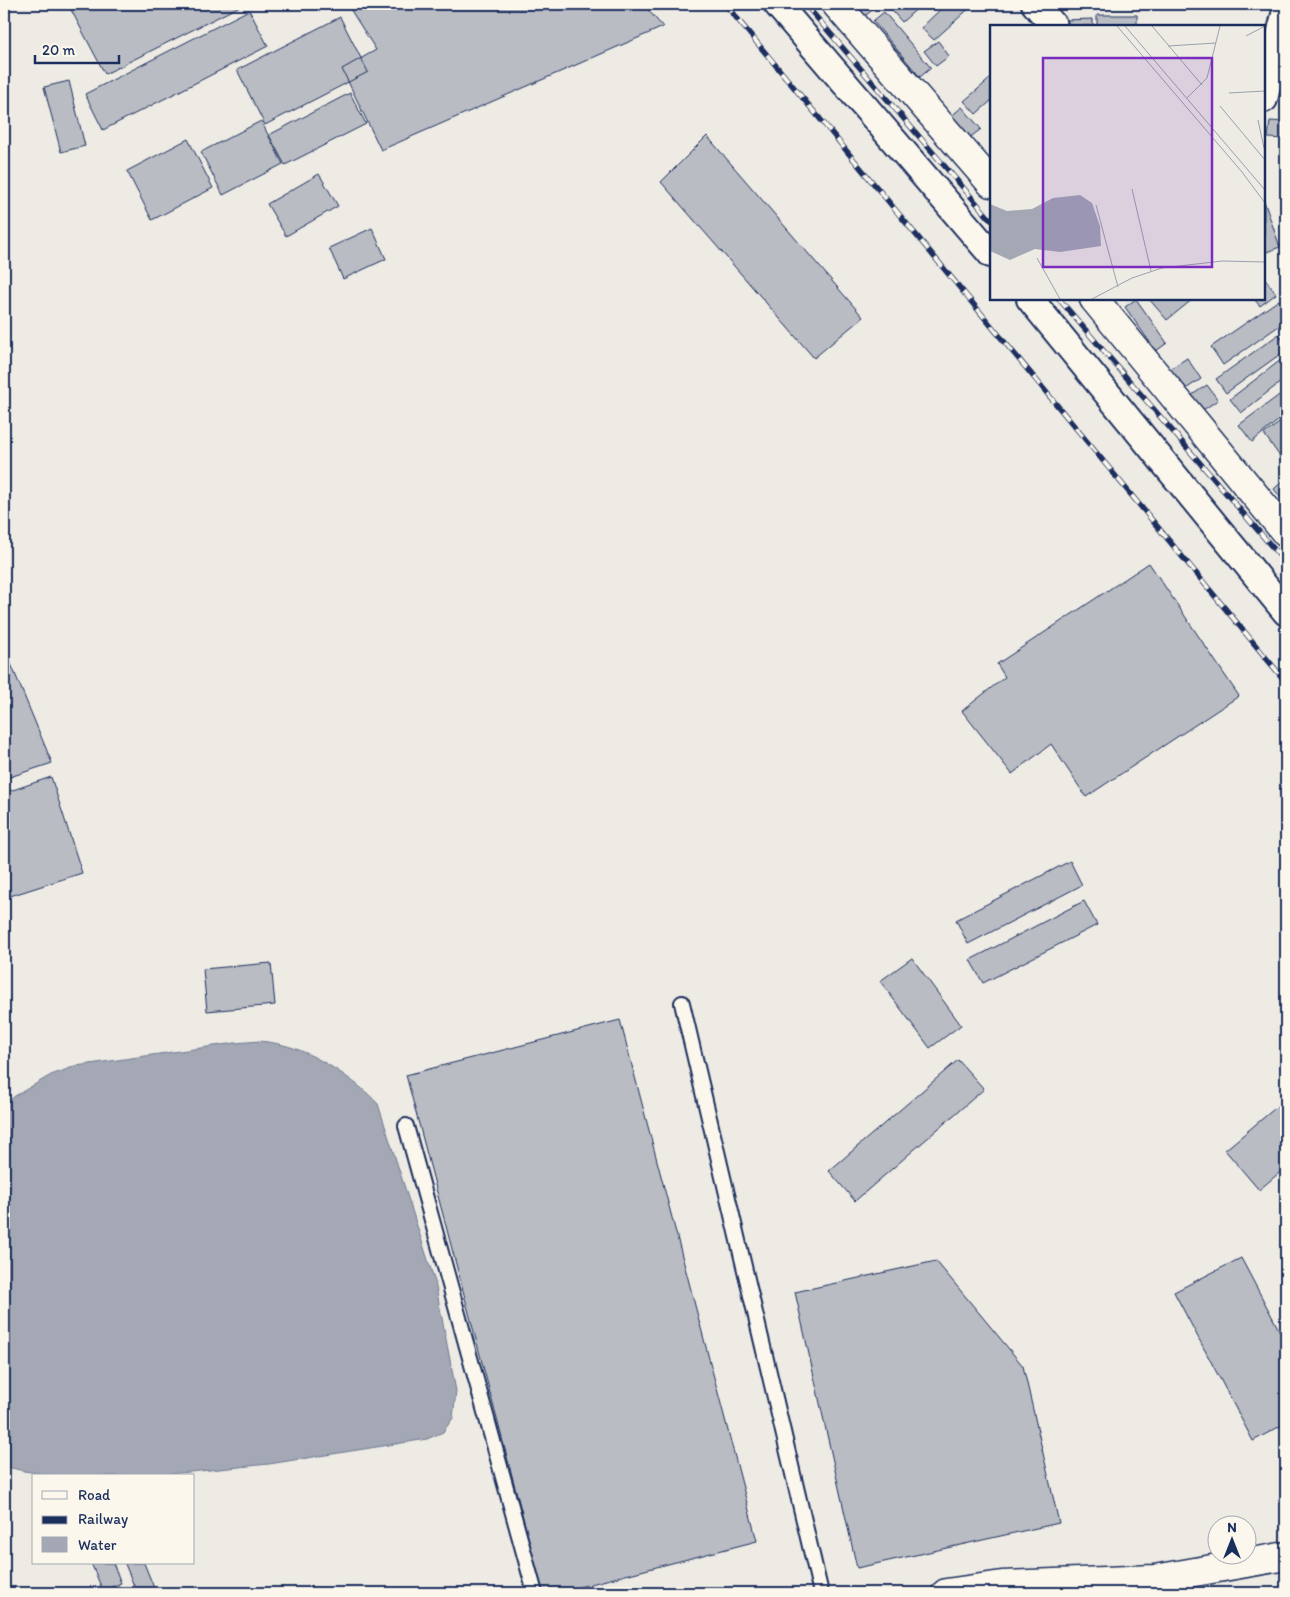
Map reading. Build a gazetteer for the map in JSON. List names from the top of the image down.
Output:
{
  "legend": ["Road", "Railway", "Water"],
  "scale_bar": "20 m",
  "north": "top"
}
